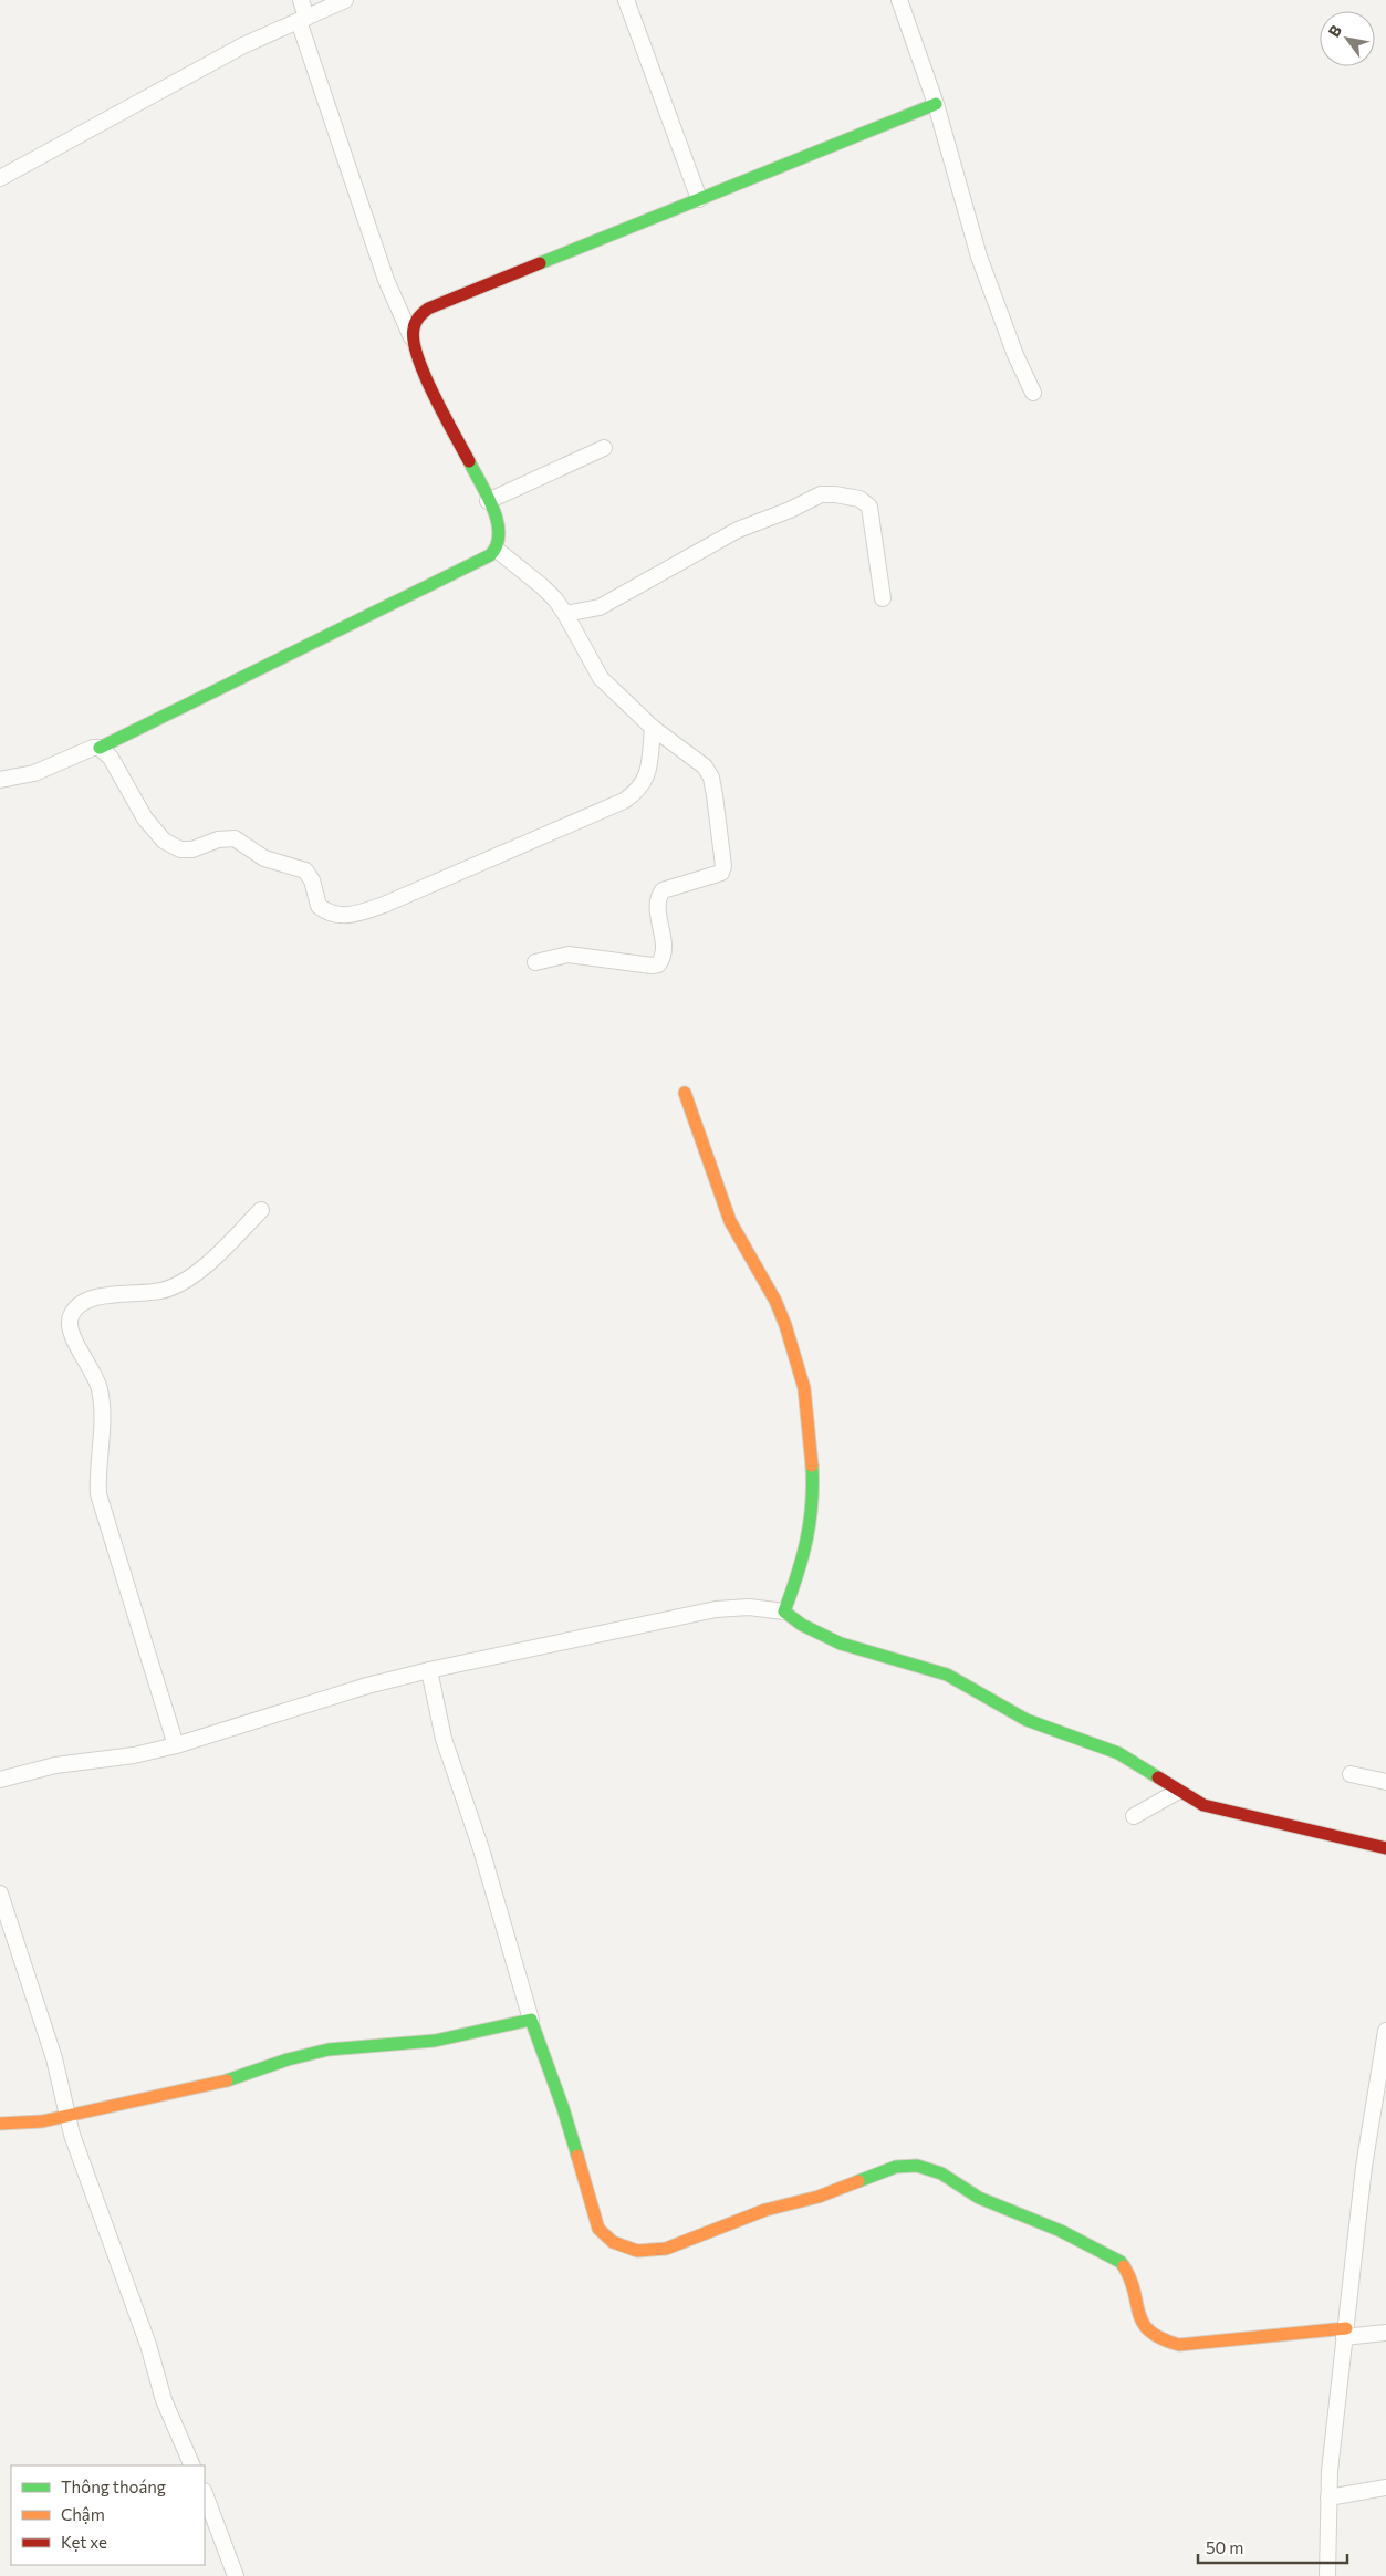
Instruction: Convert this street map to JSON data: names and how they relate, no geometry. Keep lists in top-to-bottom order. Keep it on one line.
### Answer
{"legend":["Thông thoáng","Chậm","Kẹt xe"],"scale_bar":"50 m","north":"top left"}
